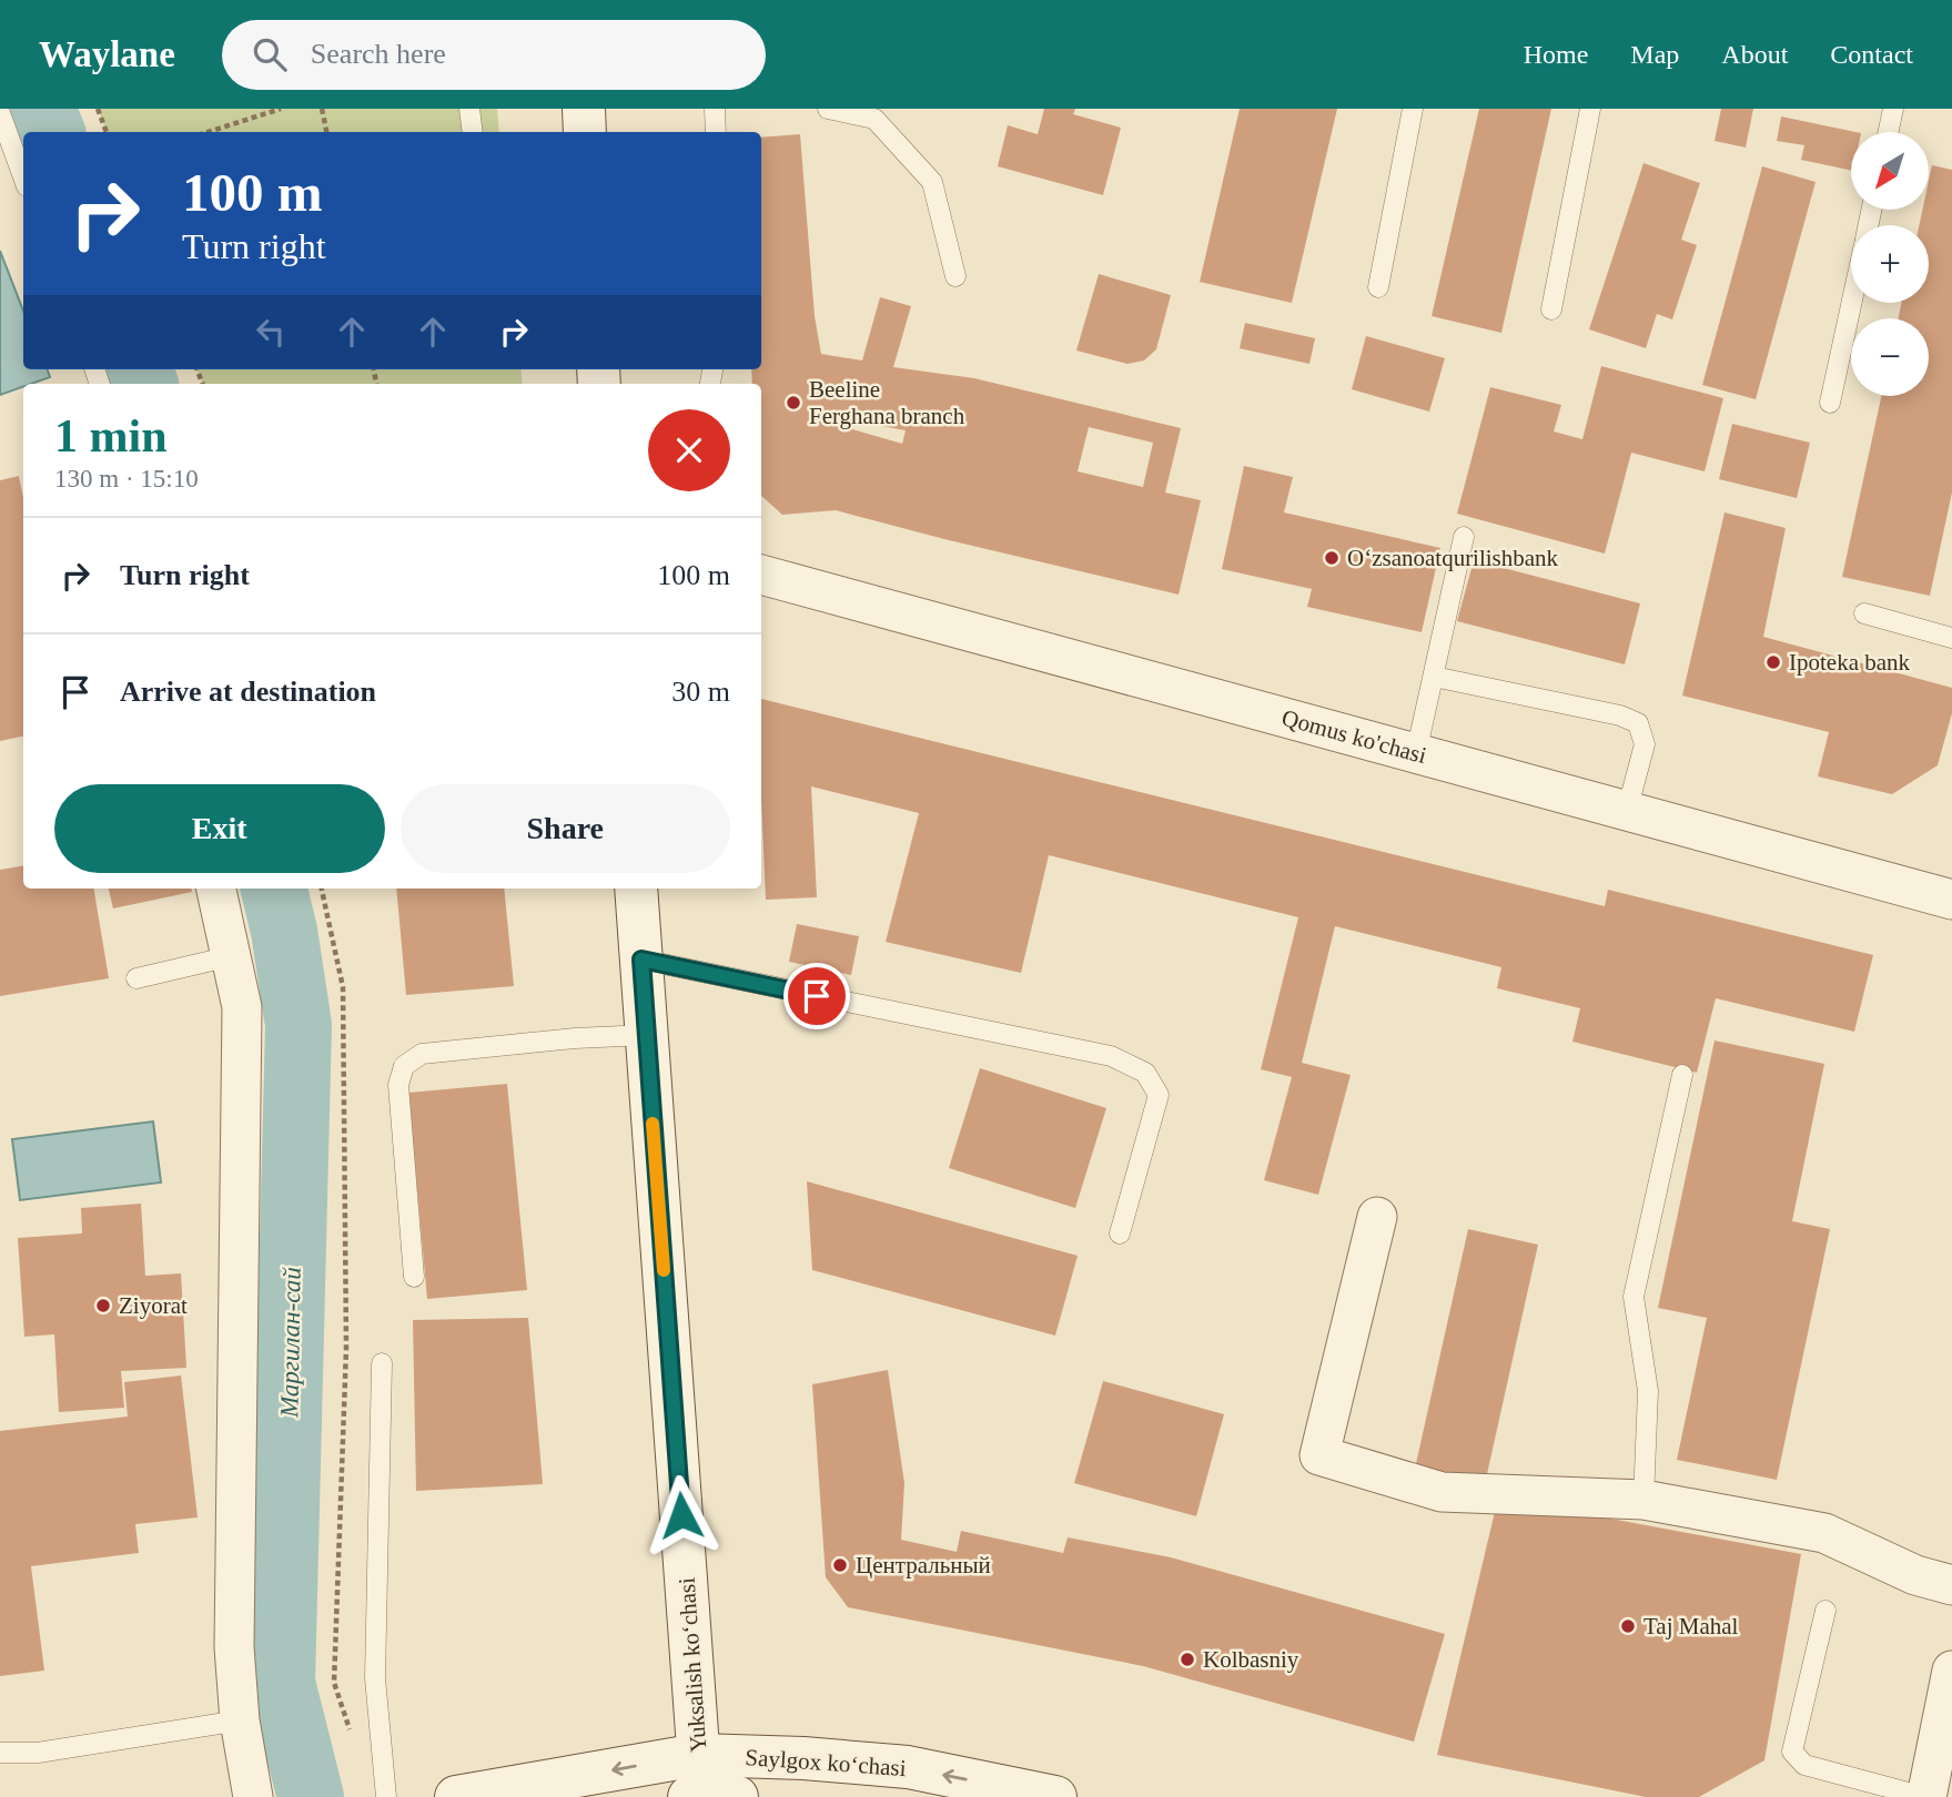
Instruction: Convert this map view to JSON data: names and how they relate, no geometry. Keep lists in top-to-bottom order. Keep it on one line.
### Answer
{"streets":{"main road":["Yuksalish koʻchasi","Saylgox koʻchasi"],"street":["Qomus ko'chasi"]},"crossings":[["Yuksalish koʻchasi","Saylgox koʻchasi"]],"one_way":["Saylgox koʻchasi"],"water":["Маргилан-сай"],"places":["Beeline Ferghana branch","Oʻzsanoatqurilishbank","Ipoteka bank","Ziyorat","Центральный","Taj Mahal","Kolbasniy"],"north":"bottom left","page":{"header":"Waylane","search":"Search here","nav":["Home","Map","About","Contact"],"map_buttons":["+","−"],"turn":["100 m","Turn right"],"heading":["1 min","130 m · 15:10"],"list":[{"name":"Turn right","value":"100 m"},{"name":"Arrive at destination","value":"30 m"}],"buttons":["Exit","Share"]}}
